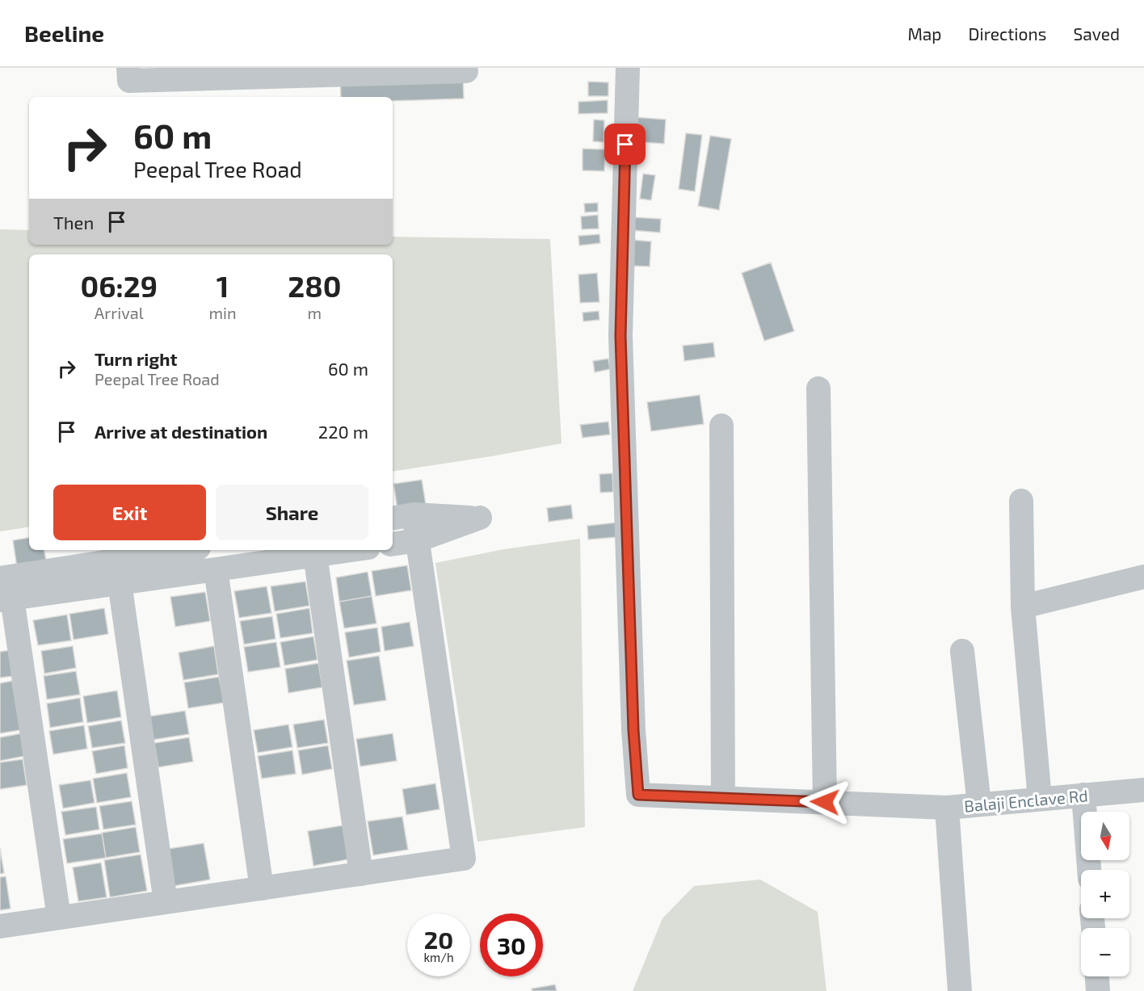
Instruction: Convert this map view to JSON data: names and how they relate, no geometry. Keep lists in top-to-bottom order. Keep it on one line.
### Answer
{"streets":{"street":["Balaji Enclave Rd"]},"north":"bottom","page":{"header":"Beeline","nav":["Map","Directions","Saved"],"turn":["60 m","Peepal Tree Road"],"then":"Then","eta":["06:29","Arrival","1","min","280","m"],"list":[{"name":"Turn right","note":"Peepal Tree Road","value":"60 m"},{"name":"Arrive at destination","value":"220 m"}],"buttons":["Exit","Share"],"map_buttons":["+","−"],"speed":"20 km/h","limit":"30"}}
